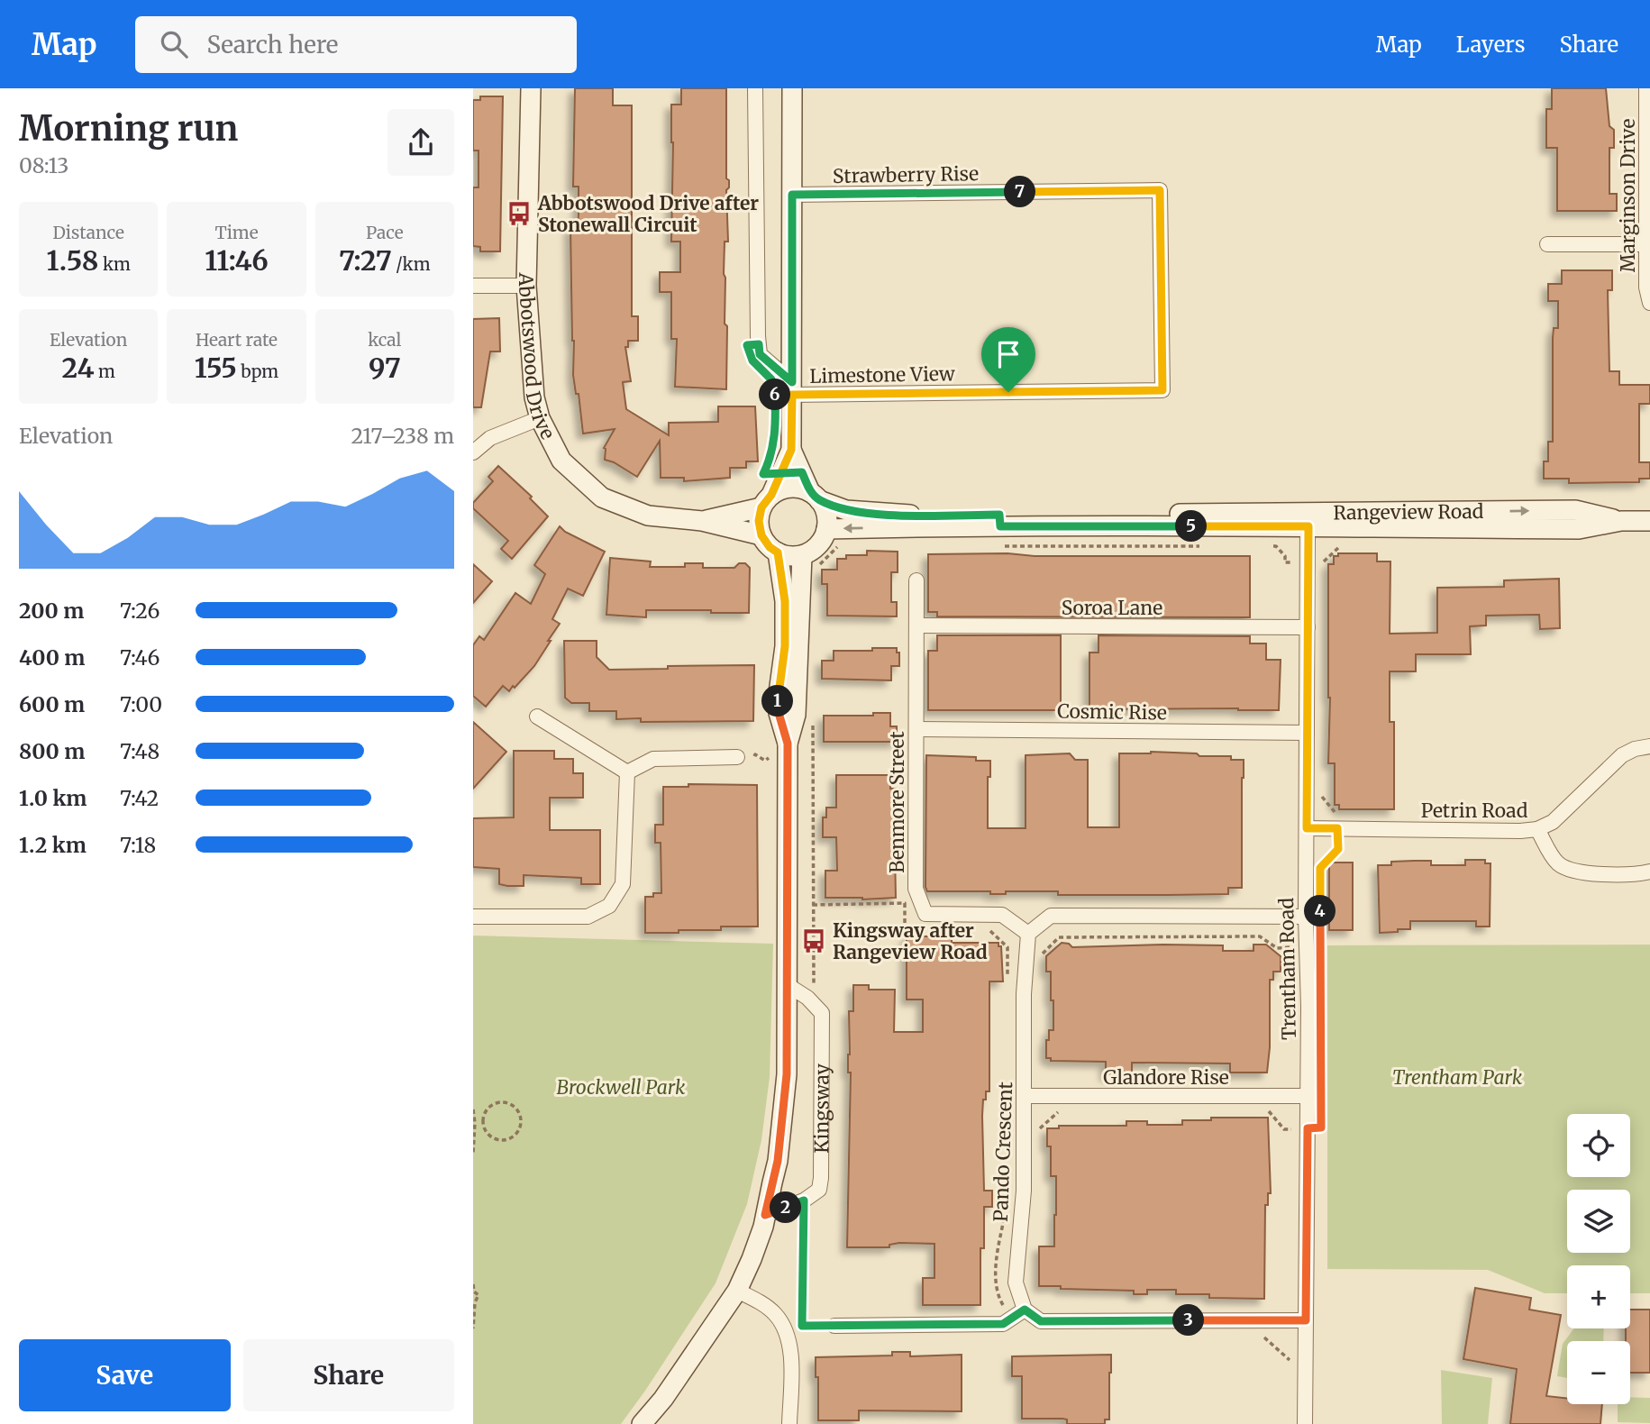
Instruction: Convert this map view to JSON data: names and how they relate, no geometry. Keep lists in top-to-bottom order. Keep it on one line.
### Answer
{"streets":{"street":["Strawberry Rise","Marginson Drive","Abbotswood Drive","Limestone View","Rangeview Road","Soroa Lane","Cosmic Rise","Benmore Street","Petrin Road","Trentham Road","Glandore Rise","Kingsway","Pando Crescent"]},"crossings":[["Strawberry Rise","Limestone View"],["Abbotswood Drive","Rangeview Road"],["Abbotswood Drive","Kingsway"],["Rangeview Road","Trentham Road"],["Rangeview Road","Kingsway"],["Soroa Lane","Benmore Street"],["Soroa Lane","Trentham Road"],["Cosmic Rise","Benmore Street"],["Cosmic Rise","Trentham Road"],["Petrin Road","Trentham Road"],["Trentham Road","Glandore Rise"],["Glandore Rise","Pando Crescent"]],"parks":["Trentham Park","Brockwell Park"],"places":{"bus stop":["Abbotswood Drive after Stonewall Circuit","Kingsway after Rangeview Road"]},"page":{"header":"Map","search":"Search here","nav":["Map","Layers","Share"],"heading":["Morning run","08:13"],"pins":["7","6","5","1","4","2","3"],"stats":[["Distance","1.58 km"],["Time","11:46"],["Pace","7:27 /km"],["Elevation","24 m"],["Heart rate","155 bpm"],["kcal","97"]],"chart":["Elevation","217–238 m"],"list":[{"name":"200 m","note":"7:26"},{"name":"400 m","note":"7:46"},{"name":"600 m","note":"7:00"},{"name":"800 m","note":"7:48"},{"name":"1.0 km","note":"7:42"},{"name":"1.2 km","note":"7:18"}],"map_buttons":["+","−"],"buttons":["Save","Share"]}}
